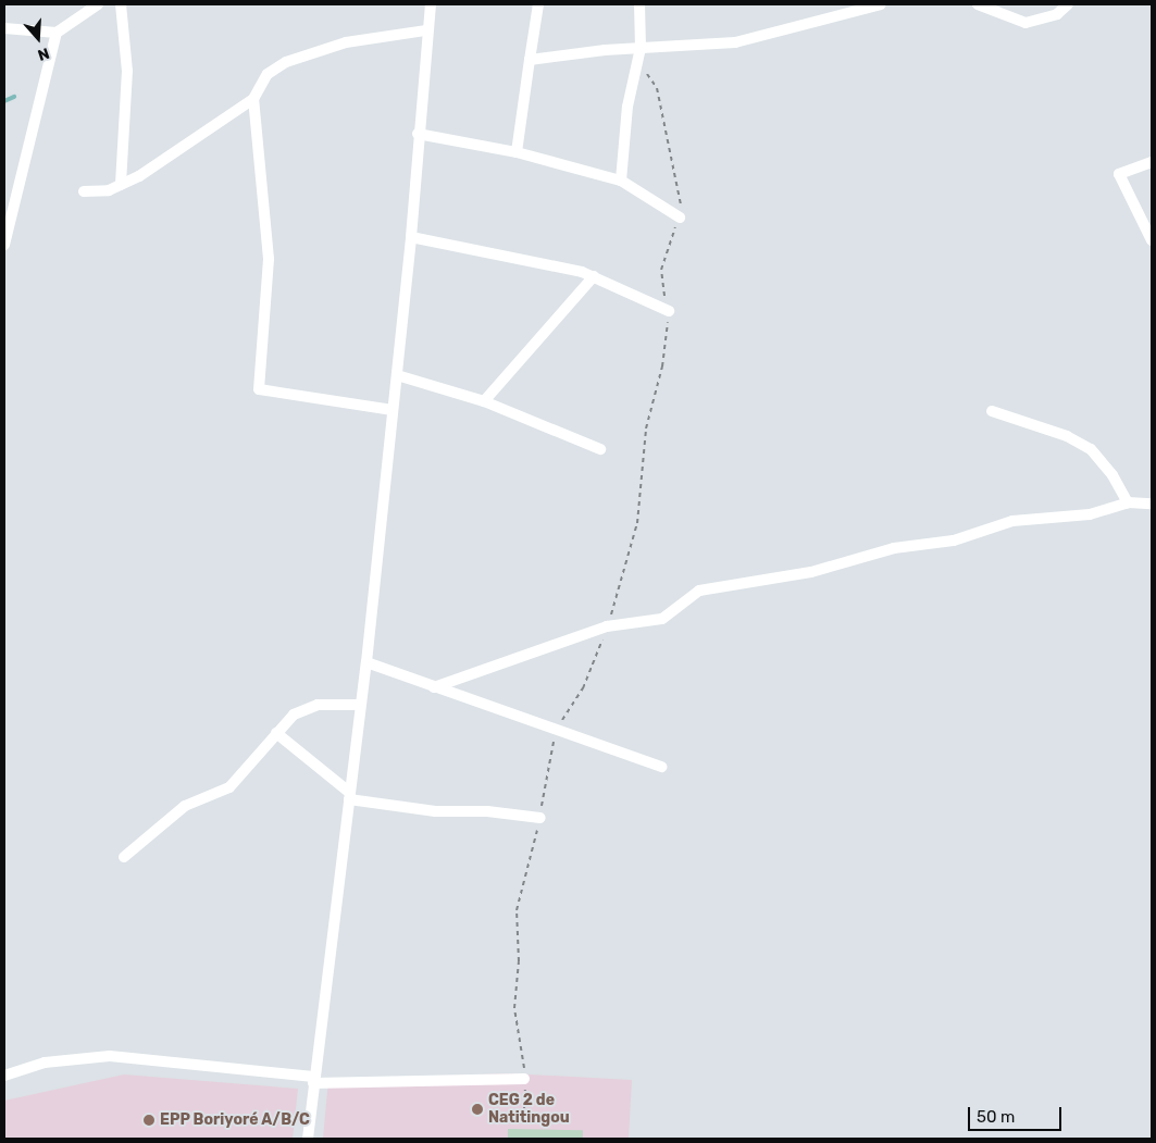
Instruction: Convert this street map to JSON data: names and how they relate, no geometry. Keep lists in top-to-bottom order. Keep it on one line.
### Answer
{"places":["CEG 2 de Natitingou","EPP Boriyoré A/B/C"],"scale_bar":"50 m","north":"bottom"}
